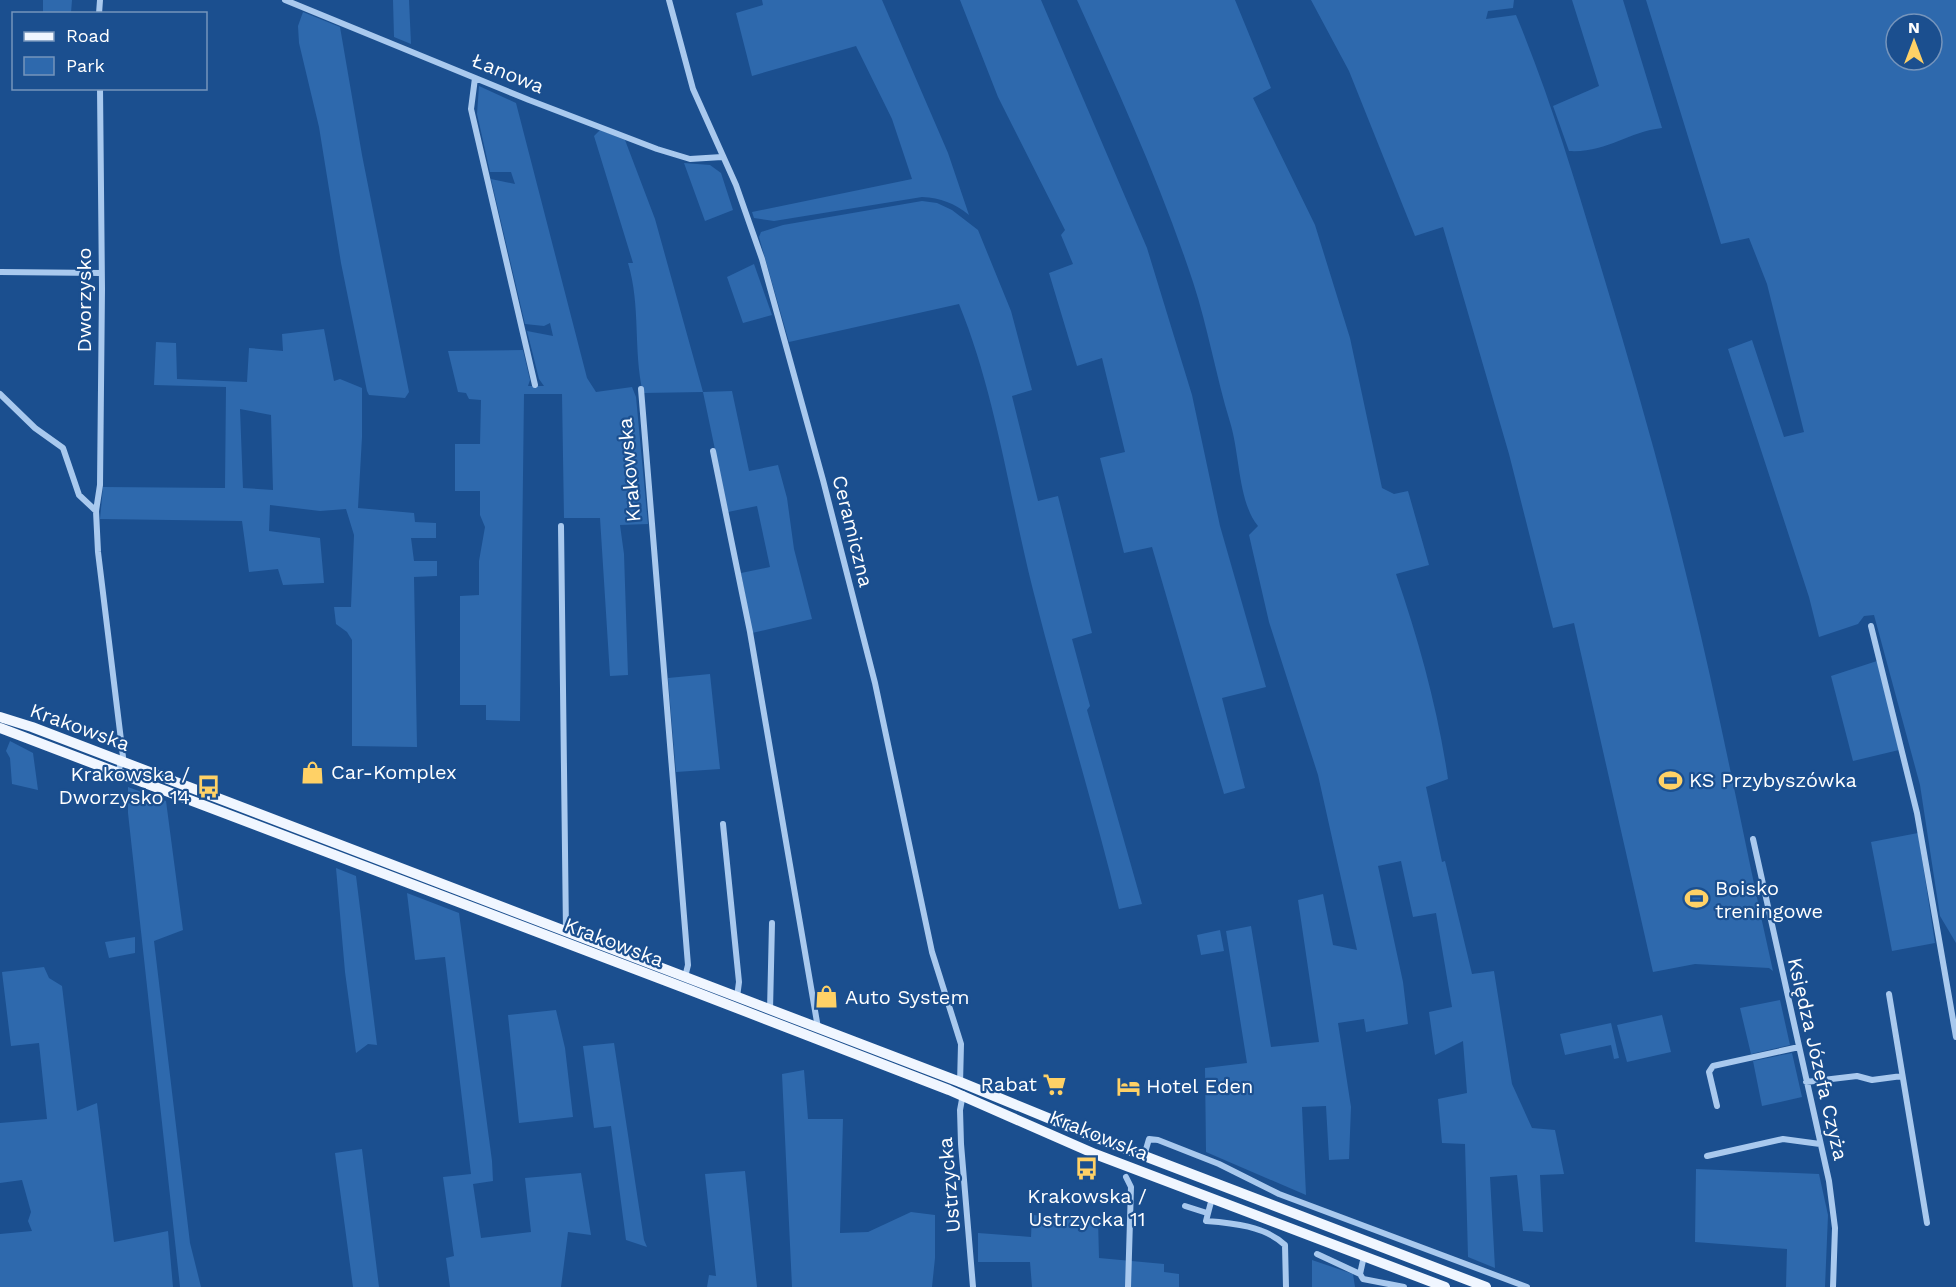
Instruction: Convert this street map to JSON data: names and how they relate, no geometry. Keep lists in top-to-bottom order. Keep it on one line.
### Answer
{"streets":{"main road":["Krakowska"],"street":["Łanowa","Dworzysko","Ceramiczna","Księdza Józefa Czyża","Ustrzycka"]},"crossings":[["Łanowa","Ceramiczna"],["Dworzysko","Krakowska"],["Krakowska","Ceramiczna"],["Krakowska","Ustrzycka"],["Ceramiczna","Ustrzycka"]],"places":{"shop":["Car-Komplex","Auto System"],"sports":["KS Przybyszówka","Boisko treningowe"],"bus stop":["Krakowska / Dworzysko 14","Krakowska / Ustrzycka 11"],"supermarket":["Rabat"],"hotel":["Hotel Eden"]},"legend":["Road","Park"],"north":"top"}
